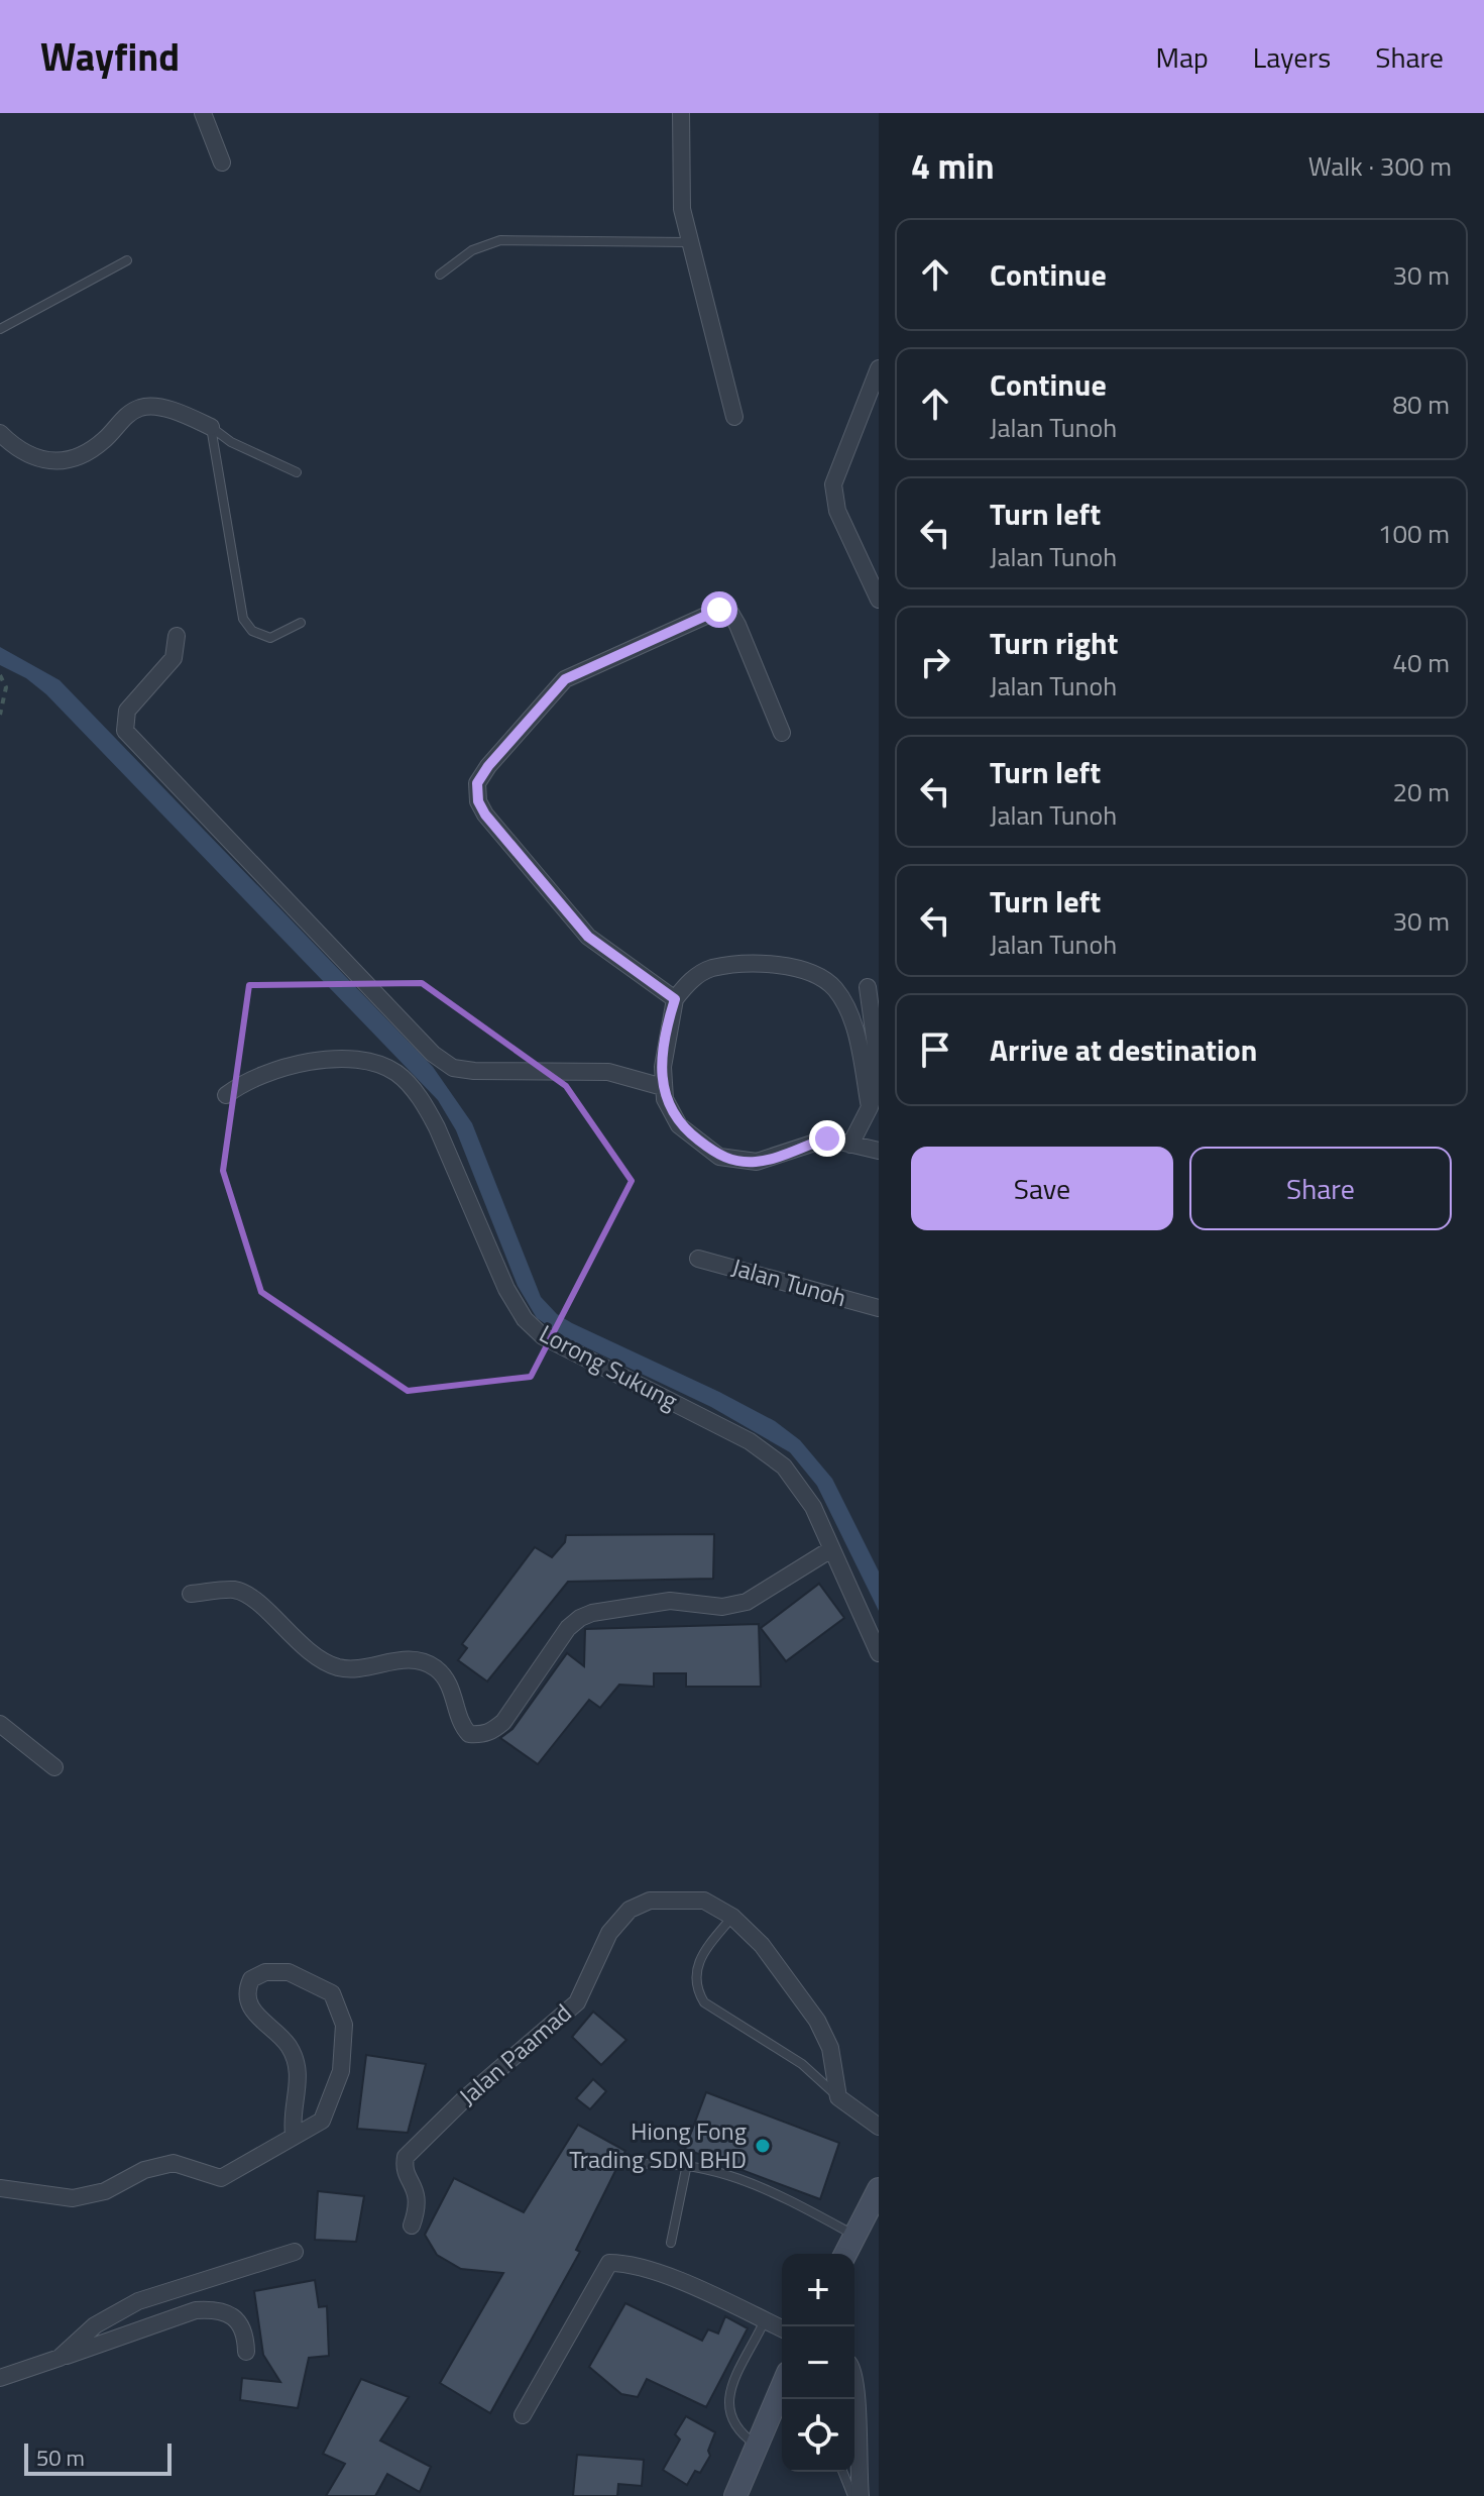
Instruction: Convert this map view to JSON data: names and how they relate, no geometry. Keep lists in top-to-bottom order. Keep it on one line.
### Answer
{"streets":{"street":["Jalan Tunoh","Lorong Sukung","Jalan Paamad"]},"places":["Hiong Fong Trading SDN BHD"],"scale_bar":"50 m","page":{"header":"Wayfind","nav":["Map","Layers","Share"],"heading":["4 min","Walk · 300 m"],"list":[["Continue","30 m"],["Continue","Jalan Tunoh","80 m"],["Turn left","Jalan Tunoh","100 m"],["Turn right","Jalan Tunoh","40 m"],["Turn left","Jalan Tunoh","20 m"],["Turn left","Jalan Tunoh","30 m"],"Arrive at destination"],"buttons":["Save","Share"],"map_buttons":["+","−"],"scale":"50 m"}}
